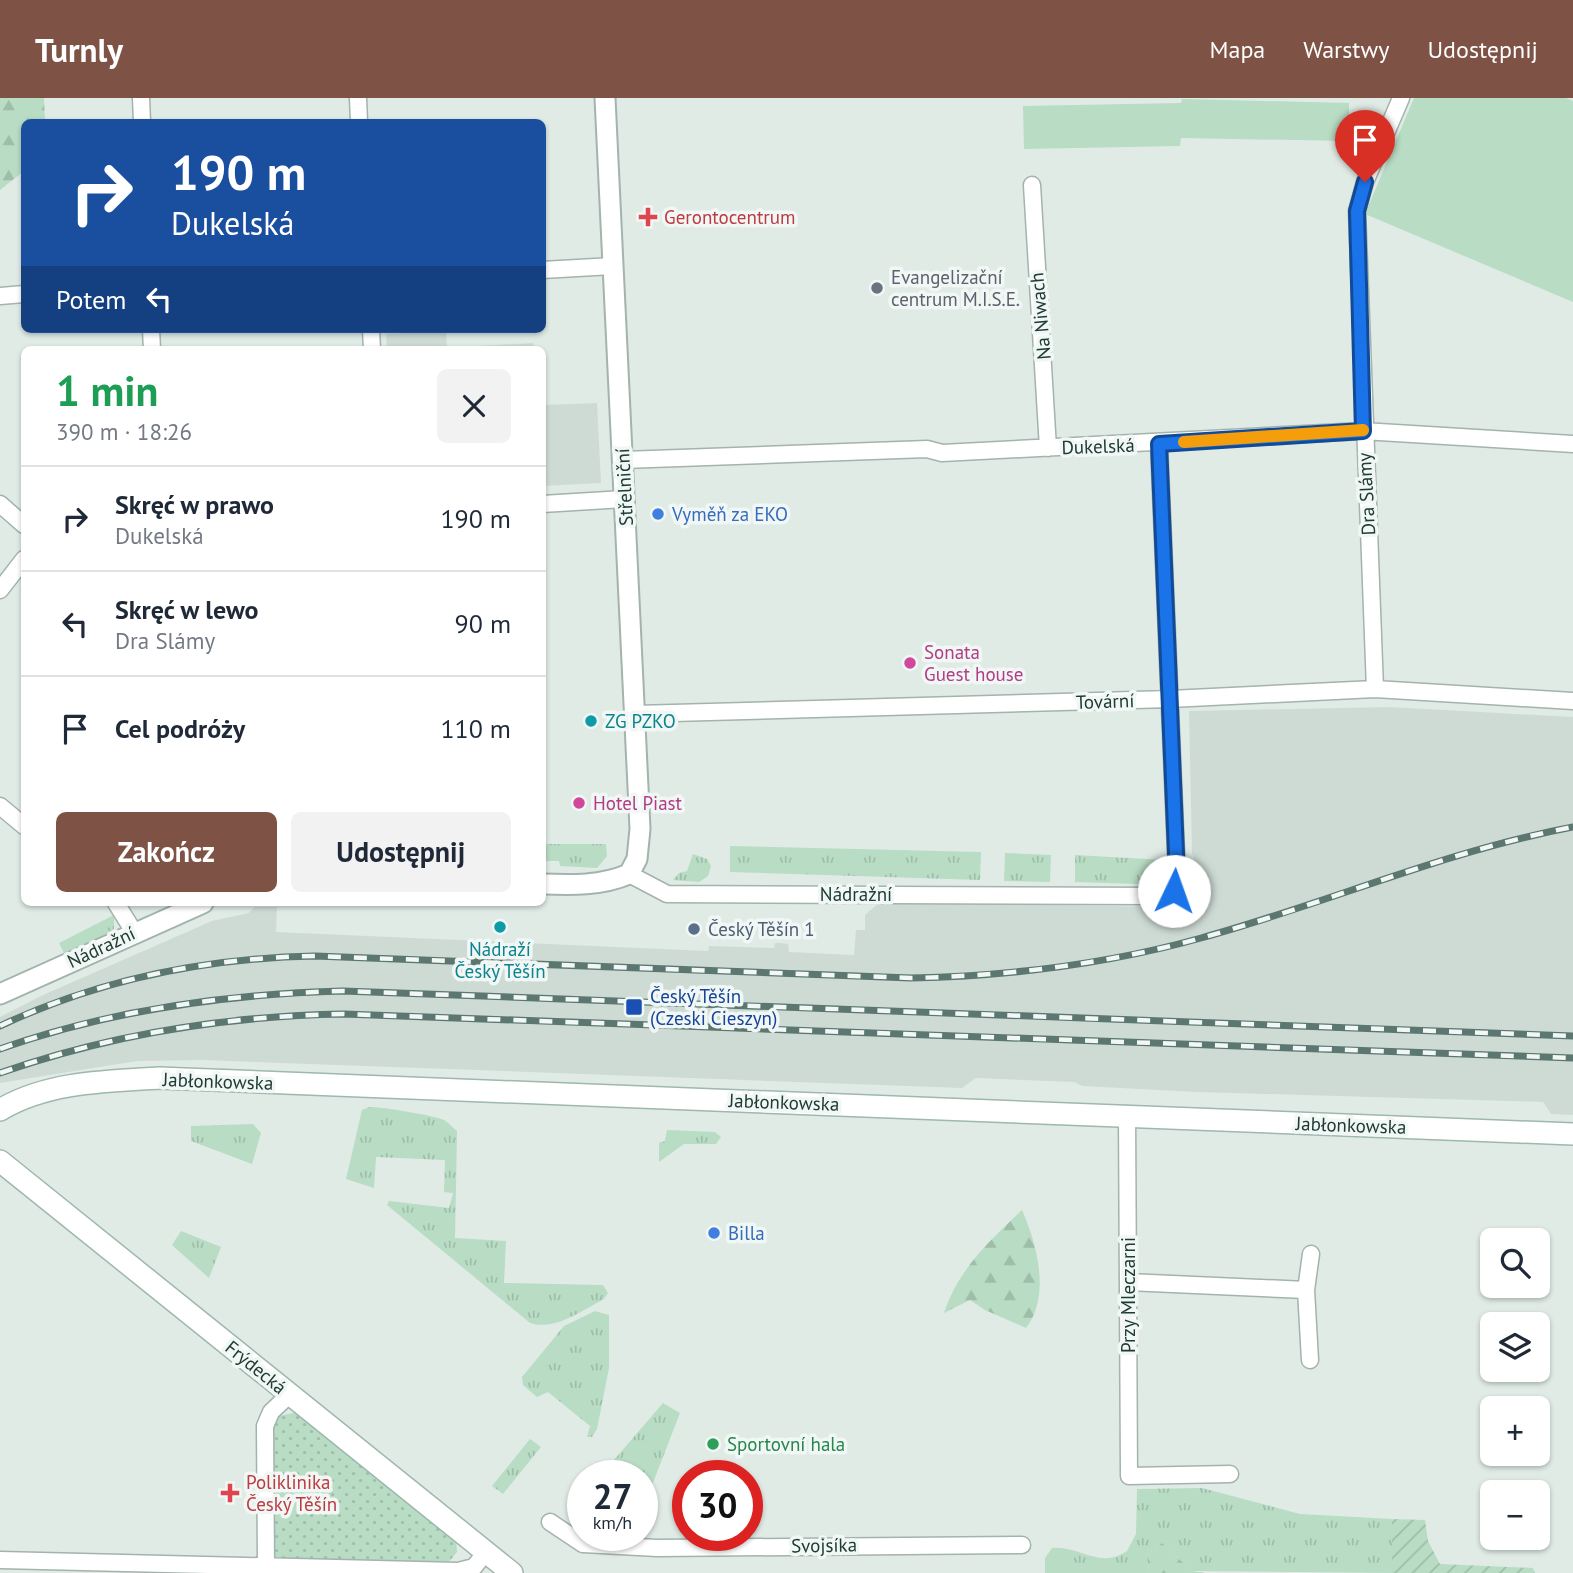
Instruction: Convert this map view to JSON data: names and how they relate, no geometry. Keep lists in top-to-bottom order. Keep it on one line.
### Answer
{"streets":{"main road":["Jabłonkowska","Frýdecká"],"street":["Na Niwach","Dukelská","Střelniční","Dra Slámy","Tovární","Nádražní","Przy Mleczarni","Svojsíka"]},"crossings":[["Na Niwach","Dukelská"],["Dukelská","Střelniční"],["Dukelská","Dra Slámy"],["Střelniční","Tovární"],["Střelniční","Nádražní"],["Dra Slámy","Tovární"],["Tovární","Nádražní"],["Jabłonkowska","Przy Mleczarni"]],"places":{"health":["Gerontocentrum","Poliklinika Český Těšín"],"other":["Evangelizační centrum M.I.S.E.","Vyměň za EKO","Sonata Guest house","ZG PZKO","Hotel Piast","Nádraží Český Těšín","Český Těšín 1","Billa","Sportovní hala"],"transit":["Český Těšín (Czeski Cieszyn)"]},"page":{"header":"Turnly","nav":["Mapa","Warstwy","Udostępnij"],"turn":["190 m","Dukelská"],"then":"Potem","heading":["1 min","390 m · 18:26"],"list":[{"name":"Skręć w prawo","note":"Dukelská","value":"190 m"},{"name":"Skręć w lewo","note":"Dra Slámy","value":"90 m"},{"name":"Cel podróży","value":"110 m"}],"buttons":["Zakończ","Udostępnij"],"map_buttons":["+","−"],"speed":"27 km/h","limit":"30"}}
